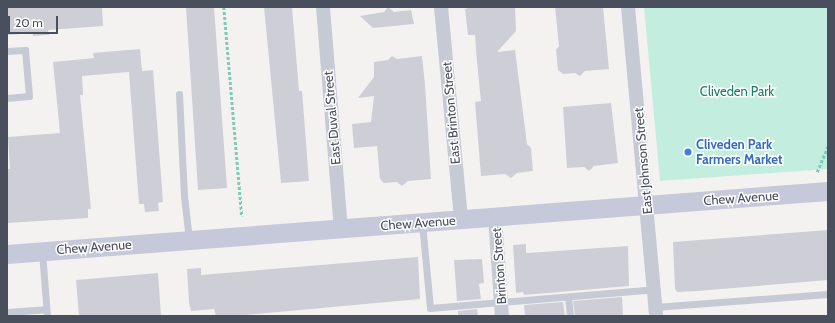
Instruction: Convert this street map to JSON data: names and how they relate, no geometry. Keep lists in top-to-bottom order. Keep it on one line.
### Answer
{"streets":{"street":["East Brinton Street","East Duval Street","East Johnson Street","Chew Avenue","Brinton Street"]},"crossings":[["East Brinton Street","Chew Avenue"],["East Duval Street","Chew Avenue"],["East Johnson Street","Chew Avenue"],["Chew Avenue","Brinton Street"]],"parks":["Cliveden Park"],"places":["Cliveden Park Farmers Market"],"scale_bar":"20 m"}
